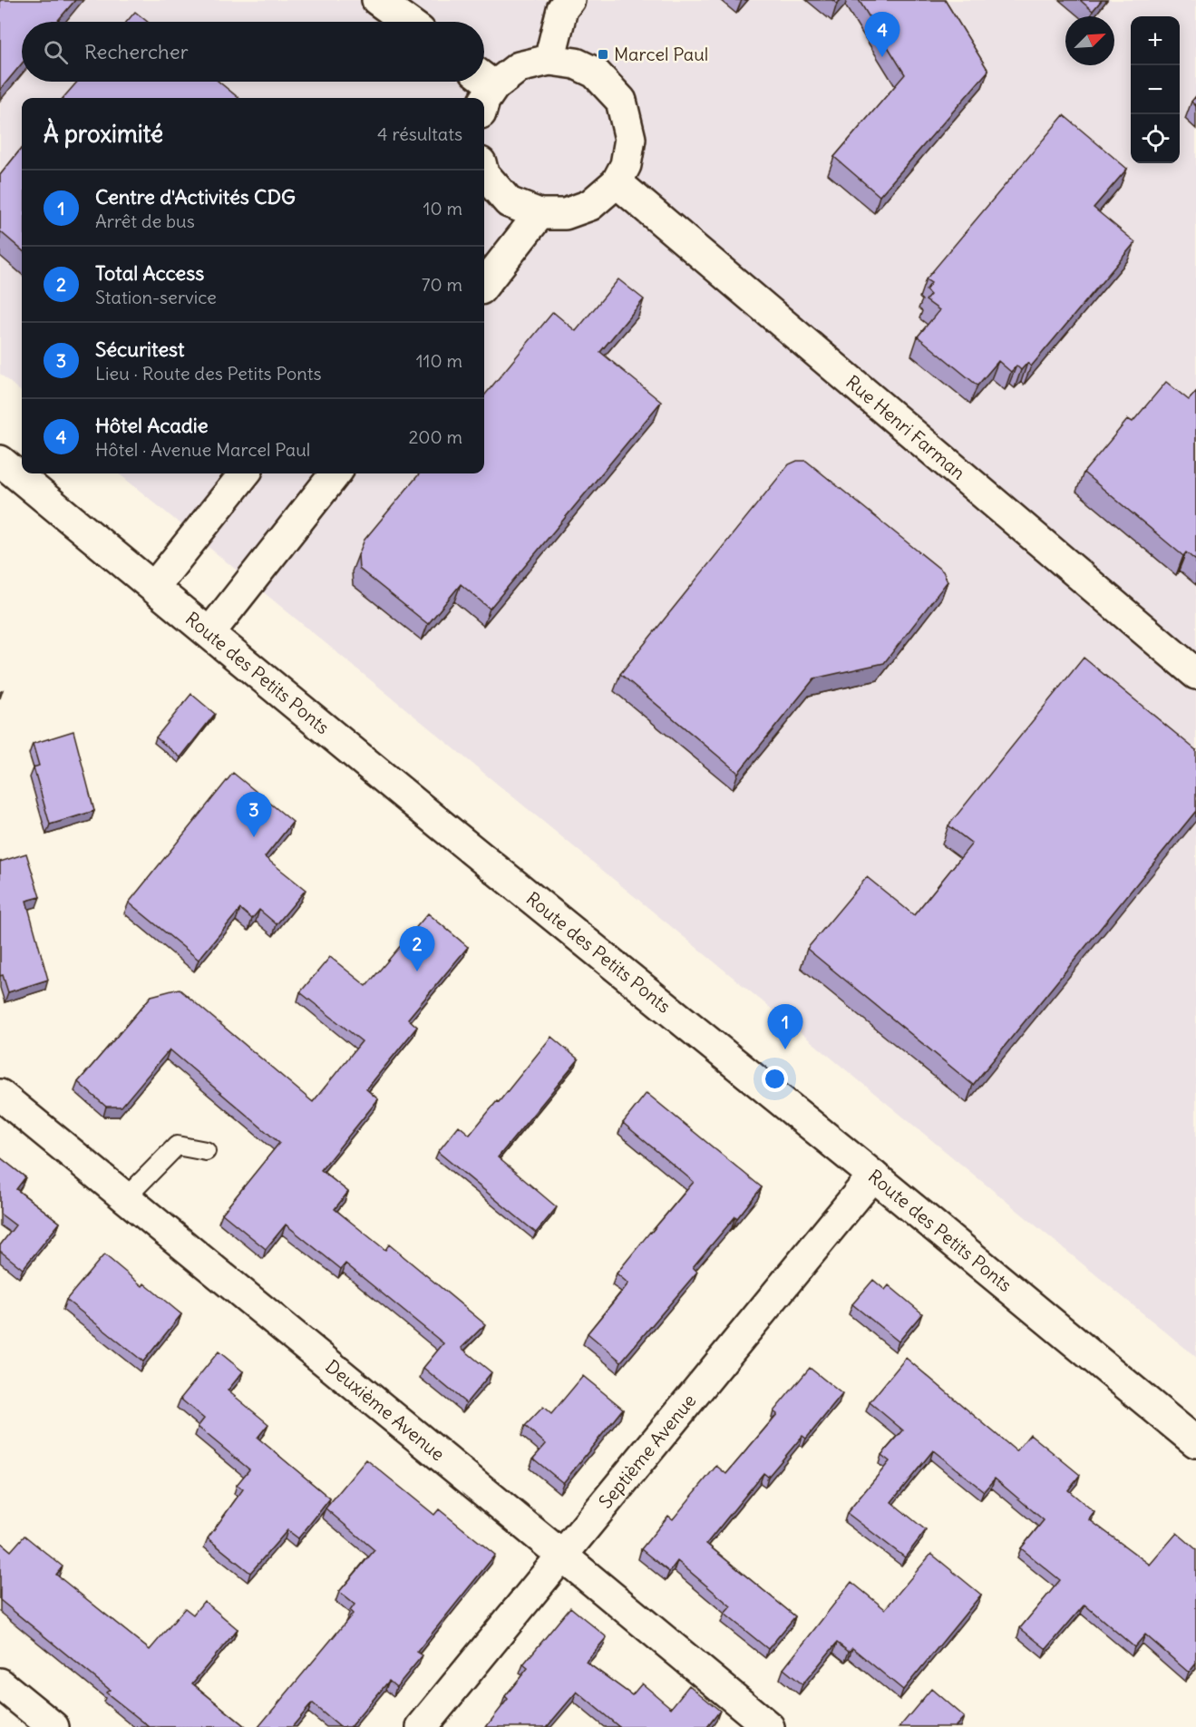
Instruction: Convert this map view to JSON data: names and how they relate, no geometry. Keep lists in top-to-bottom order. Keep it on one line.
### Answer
{"streets":{"street":["Rue Henri Farman","Route des Petits Ponts","Deuxième Avenue","Septième Avenue"]},"crossings":[["Route des Petits Ponts","Septième Avenue"],["Deuxième Avenue","Septième Avenue"]],"places":{"transit":["Marcel Paul"]},"north":"top right","page":{"pins":["4","3","2","1"],"map_buttons":["+","−"],"search":"Rechercher","heading":["À proximité","4 résultats"],"list":[{"mark":"1","name":"Centre d'Activités CDG","note":"Arrêt de bus","value":"10 m"},{"mark":"2","name":"Total Access","note":"Station-service","value":"70 m"},{"mark":"3","name":"Sécuritest","note":"Lieu · Route des Petits Ponts","value":"110 m"},{"mark":"4","name":"Hôtel Acadie","note":"Hôtel · Avenue Marcel Paul","value":"200 m"}]}}
